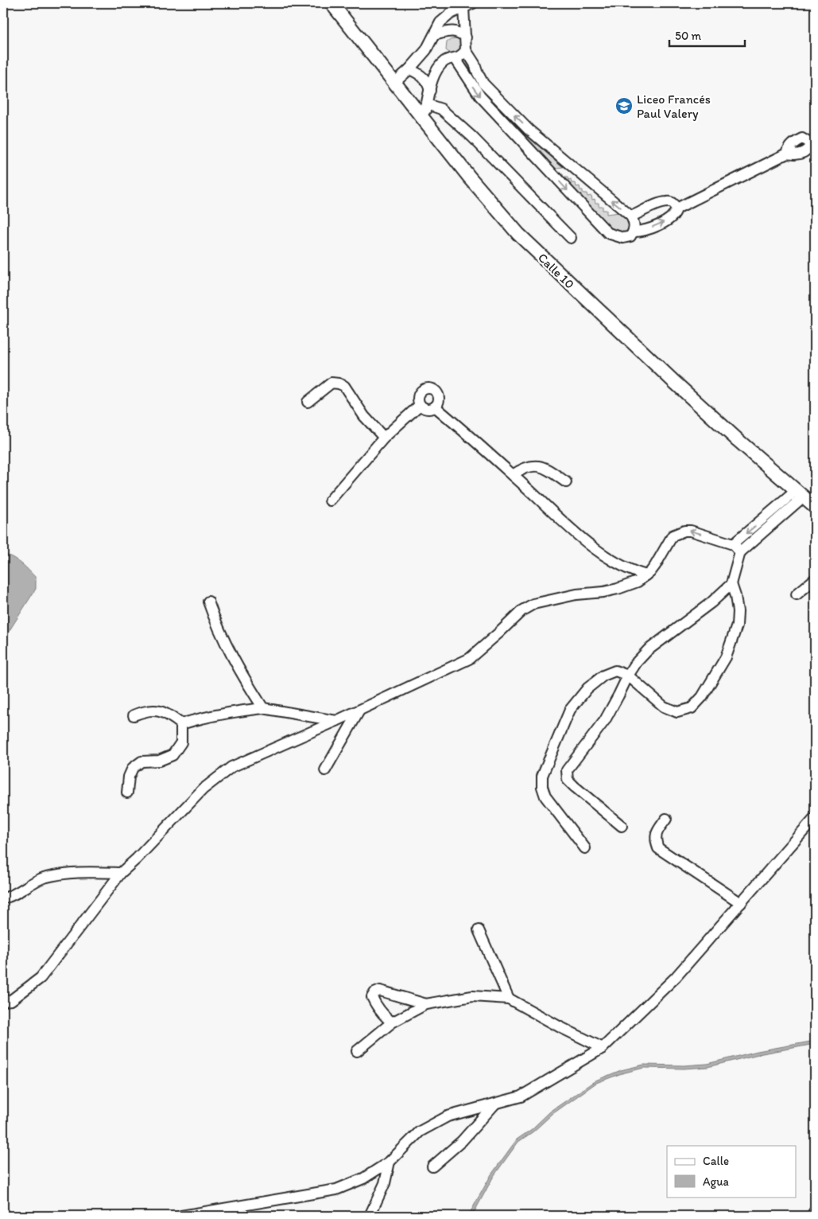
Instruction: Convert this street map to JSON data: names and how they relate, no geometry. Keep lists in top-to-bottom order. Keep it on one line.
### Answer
{"streets":{"main road":["Calle 10"]},"places":{"school or university":["Liceo Francés Paul Valery"]},"legend":["Calle","Agua"],"scale_bar":"50 m"}
